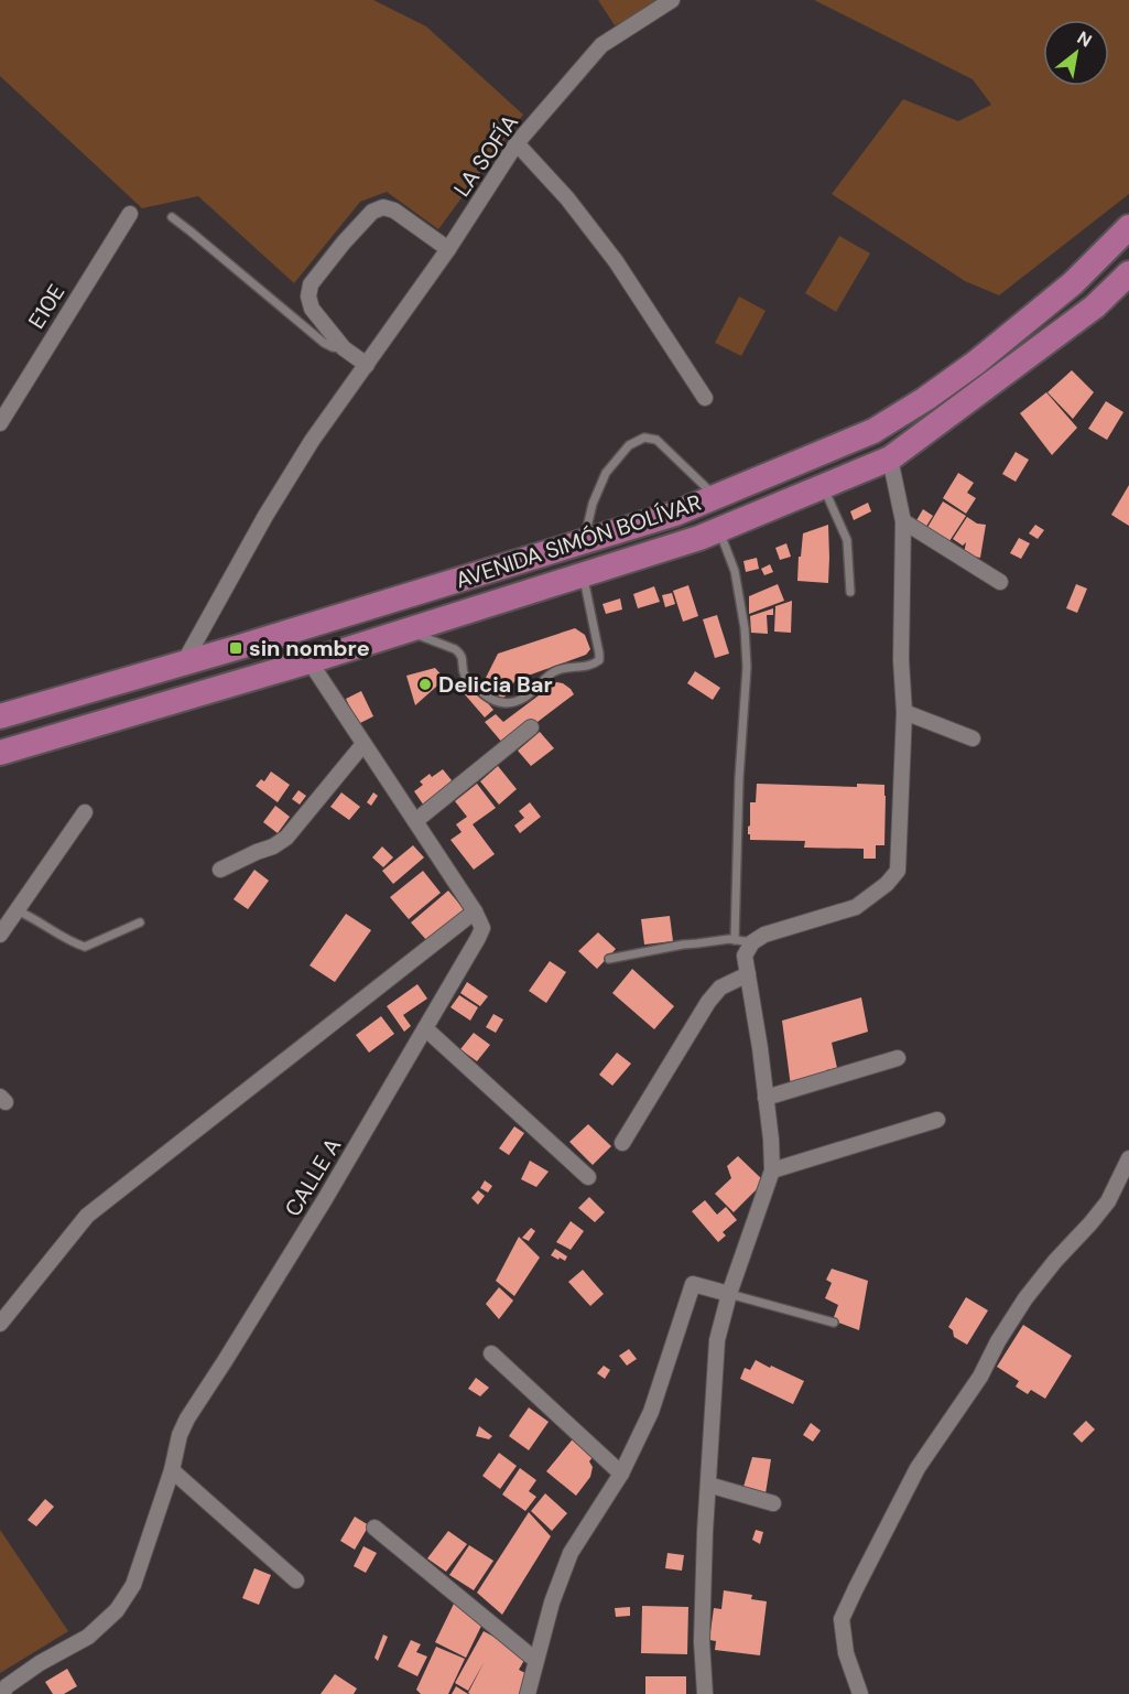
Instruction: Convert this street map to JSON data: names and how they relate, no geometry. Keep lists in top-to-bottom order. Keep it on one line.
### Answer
{"streets":{"highway":["AVENIDA SIMÓN BOLÍVAR"],"street":["LA SOFÍA","E10E","CALLE A"]},"crossings":[["LA SOFÍA","AVENIDA SIMÓN BOLÍVAR"]],"places":{"transit":["sin nombre"],"other":["Delicia Bar"]},"north":"top right"}
